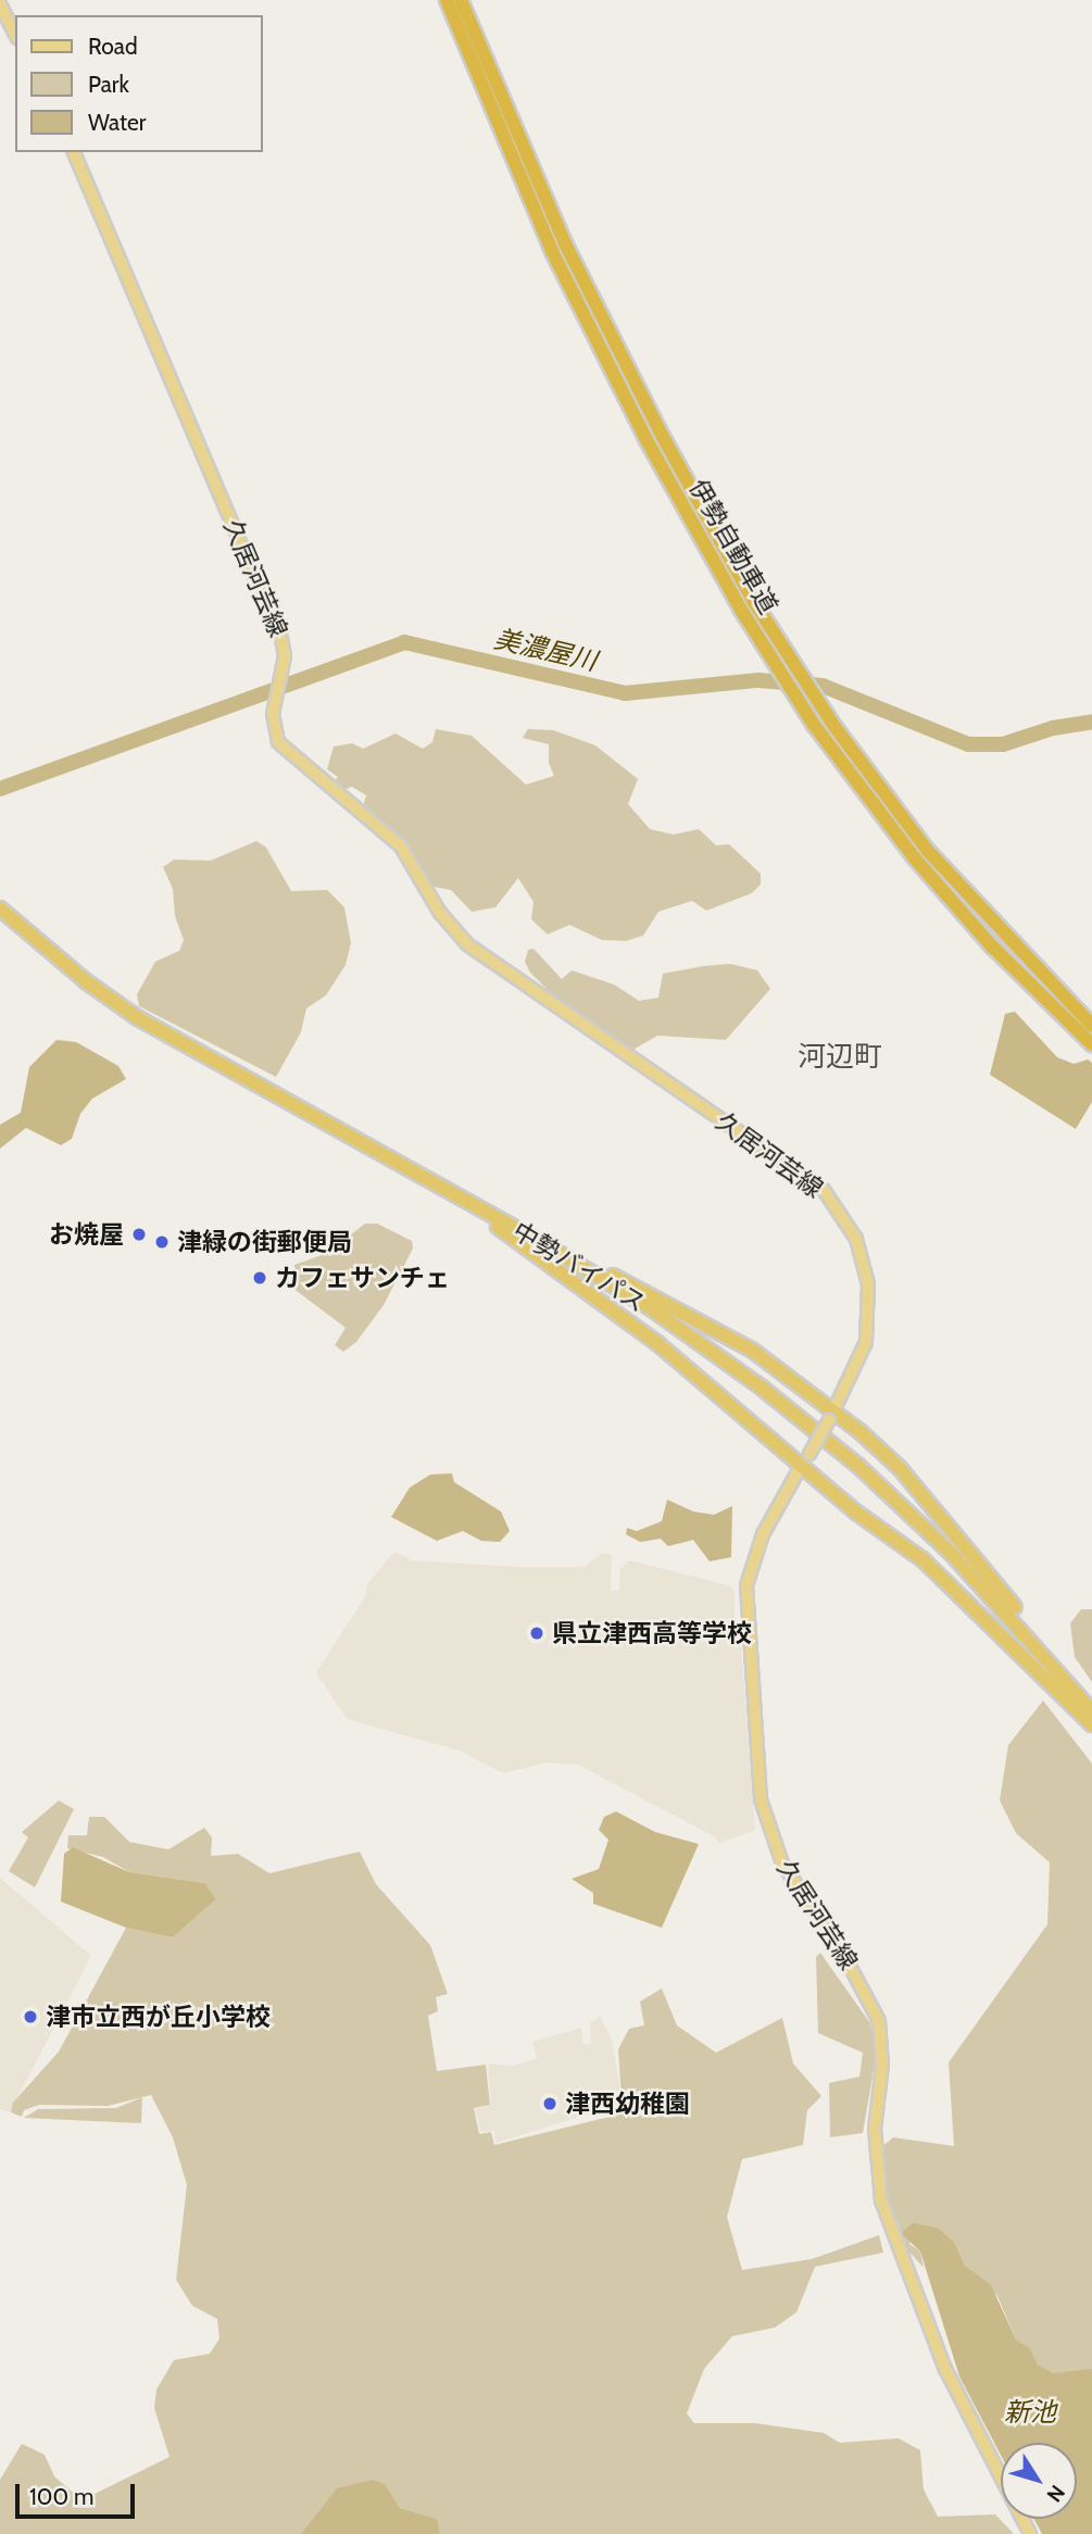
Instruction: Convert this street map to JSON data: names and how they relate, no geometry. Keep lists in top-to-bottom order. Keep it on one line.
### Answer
{"streets":{"highway":["伊勢自動車道","中勢バイパス"],"main road":["久居河芸線"]},"districts":["河辺町"],"water":["美濃屋川","新池"],"places":["お焼屋","津緑の街郵便局","カフェサンチェ","県立津西高等学校","津市立西が丘小学校","津西幼稚園"],"legend":["Road","Park","Water"],"scale_bar":"100 m","north":"bottom right"}
